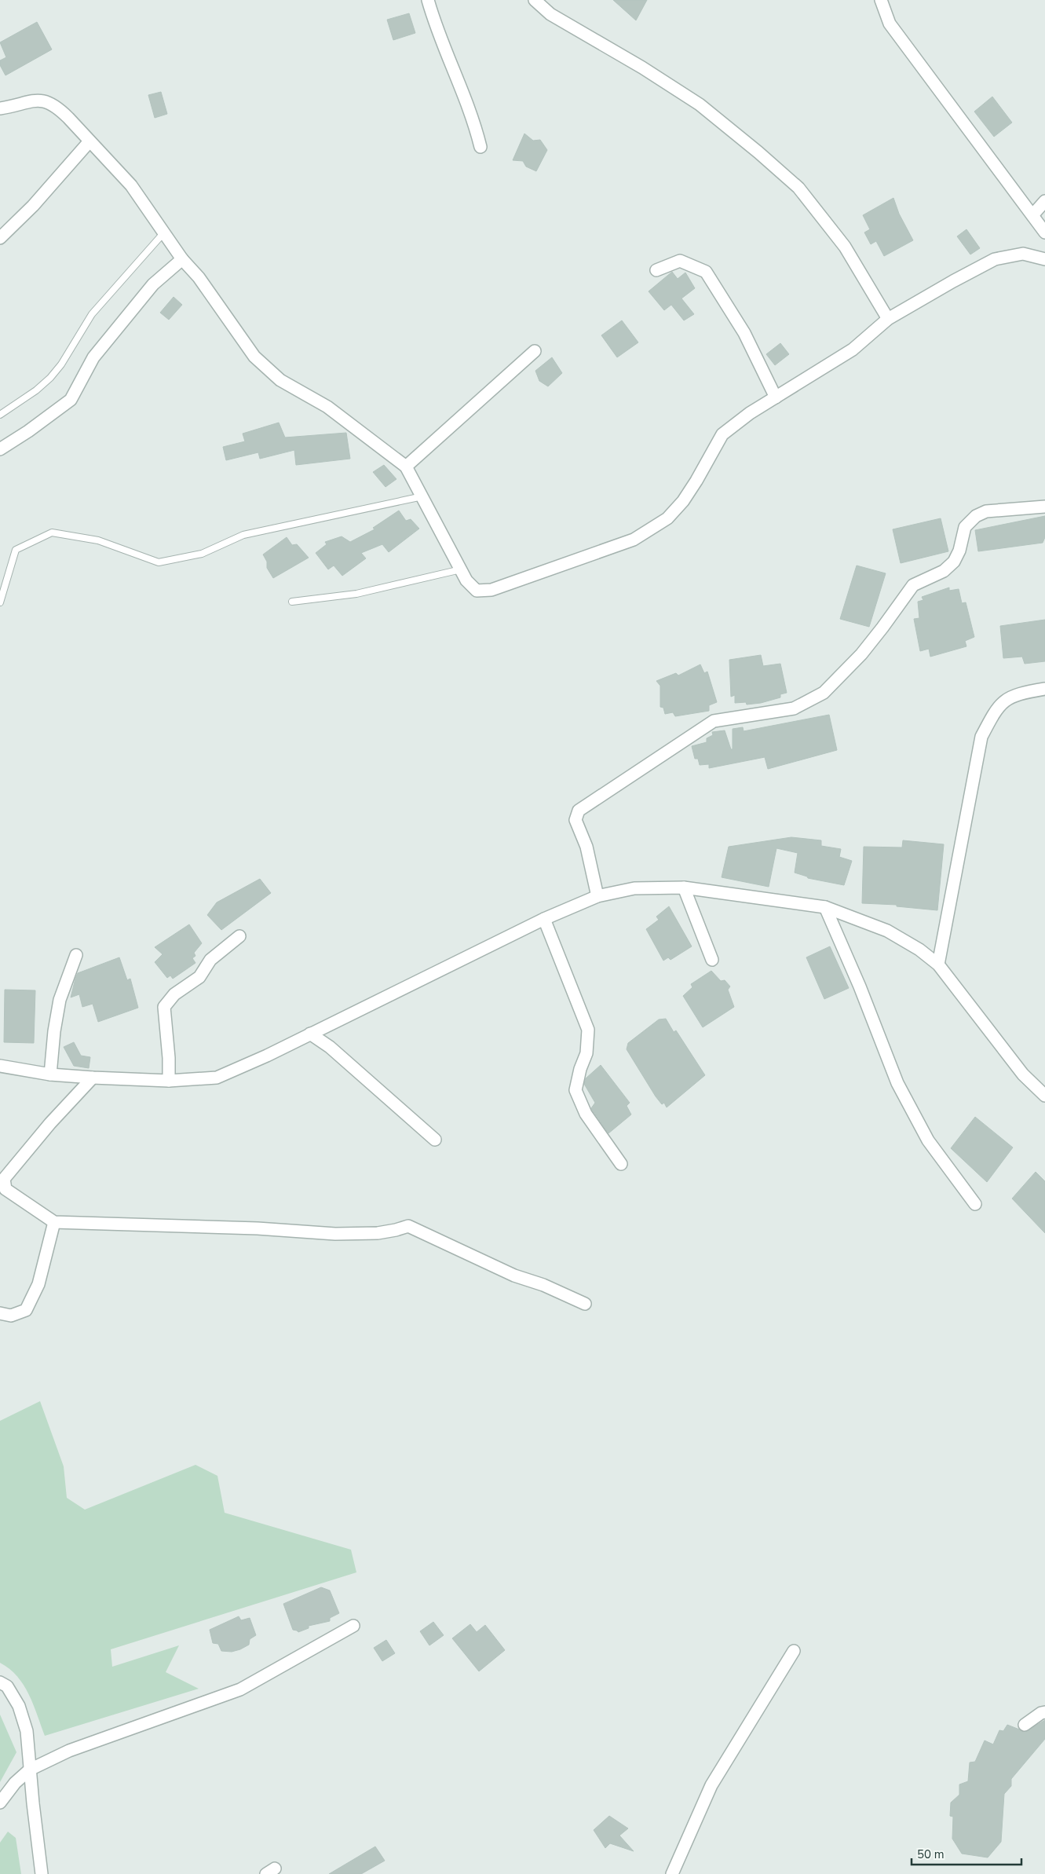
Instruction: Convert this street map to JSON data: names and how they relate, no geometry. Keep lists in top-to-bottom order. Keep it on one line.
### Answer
{"scale_bar":"50 m"}
